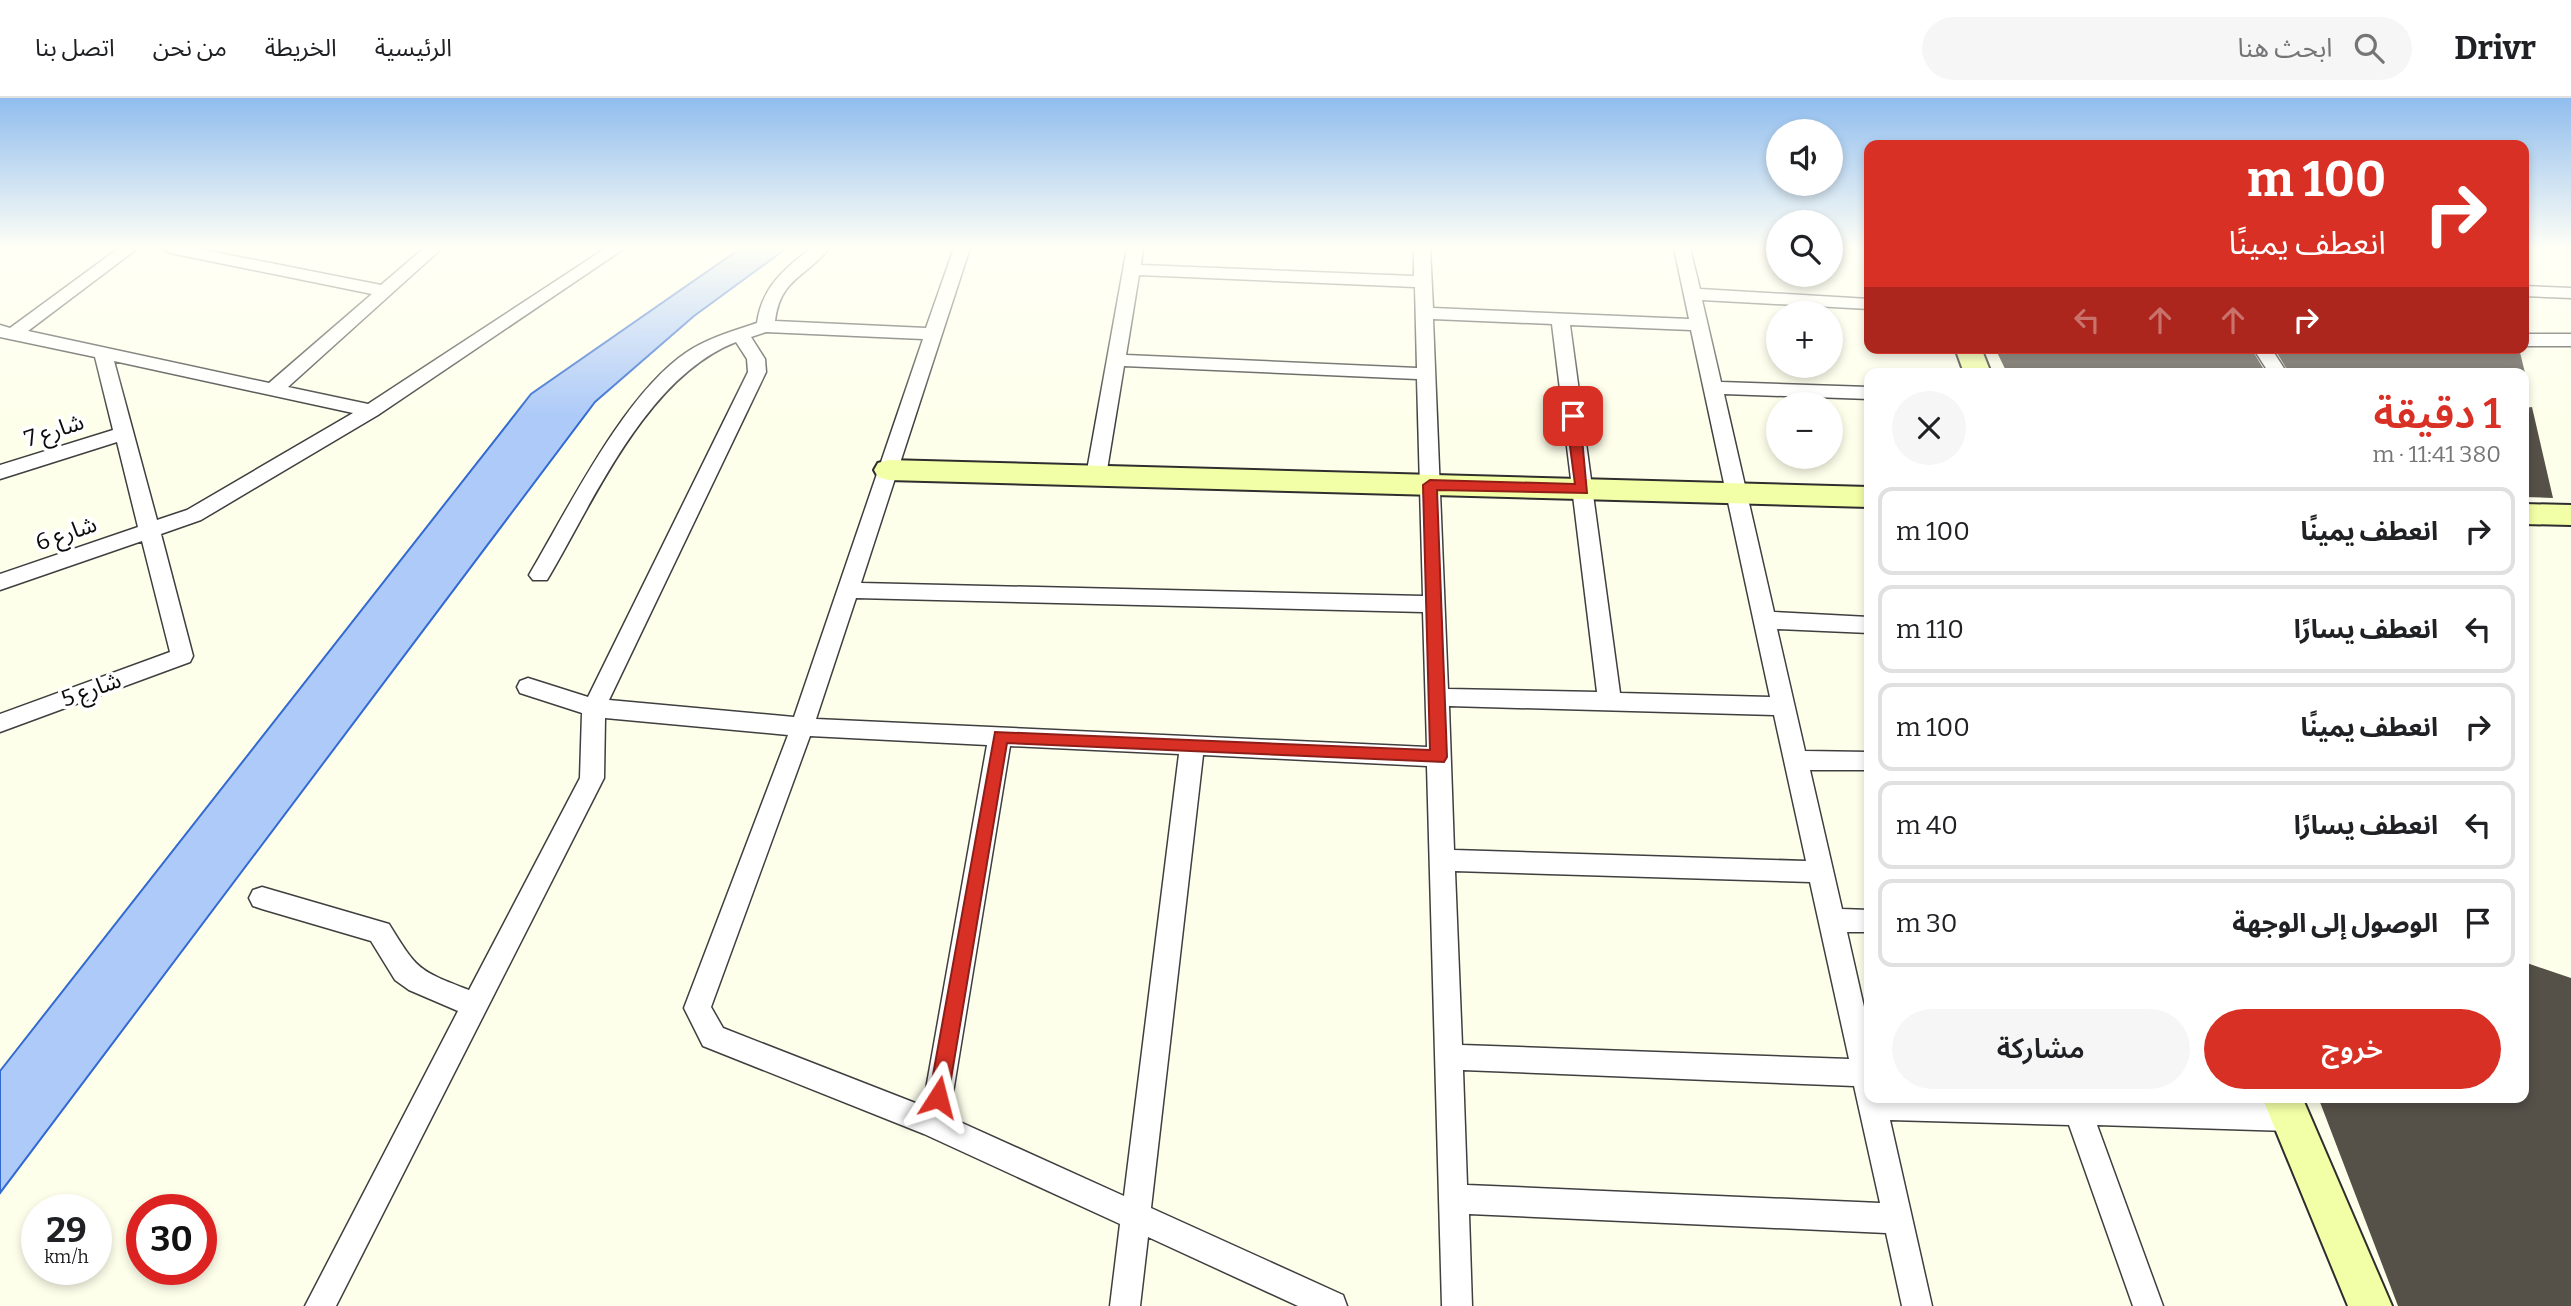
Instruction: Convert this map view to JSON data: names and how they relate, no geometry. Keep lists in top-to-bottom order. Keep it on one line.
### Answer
{"streets":{"street":["شارع 7","شارع 6","شارع 5"]},"crossings":[["شارع 6","شارع 5"]],"page":{"header":"Drivr","search":"ابحث هنا","nav":["الرئيسية","الخريطة","من نحن","اتصل بنا"],"map_buttons":["+","−"],"turn":["100 m","انعطف يمينًا"],"heading":["1 دقيقة","380 m · 11:41"],"list":[{"name":"انعطف يمينًا","value":"100 m"},{"name":"انعطف يسارًا","value":"110 m"},{"name":"انعطف يمينًا","value":"100 m"},{"name":"انعطف يسارًا","value":"40 m"},{"name":"الوصول إلى الوجهة","value":"30 m"}],"buttons":["خروج","مشاركة"],"speed":"29 km/h","limit":"30"}}
